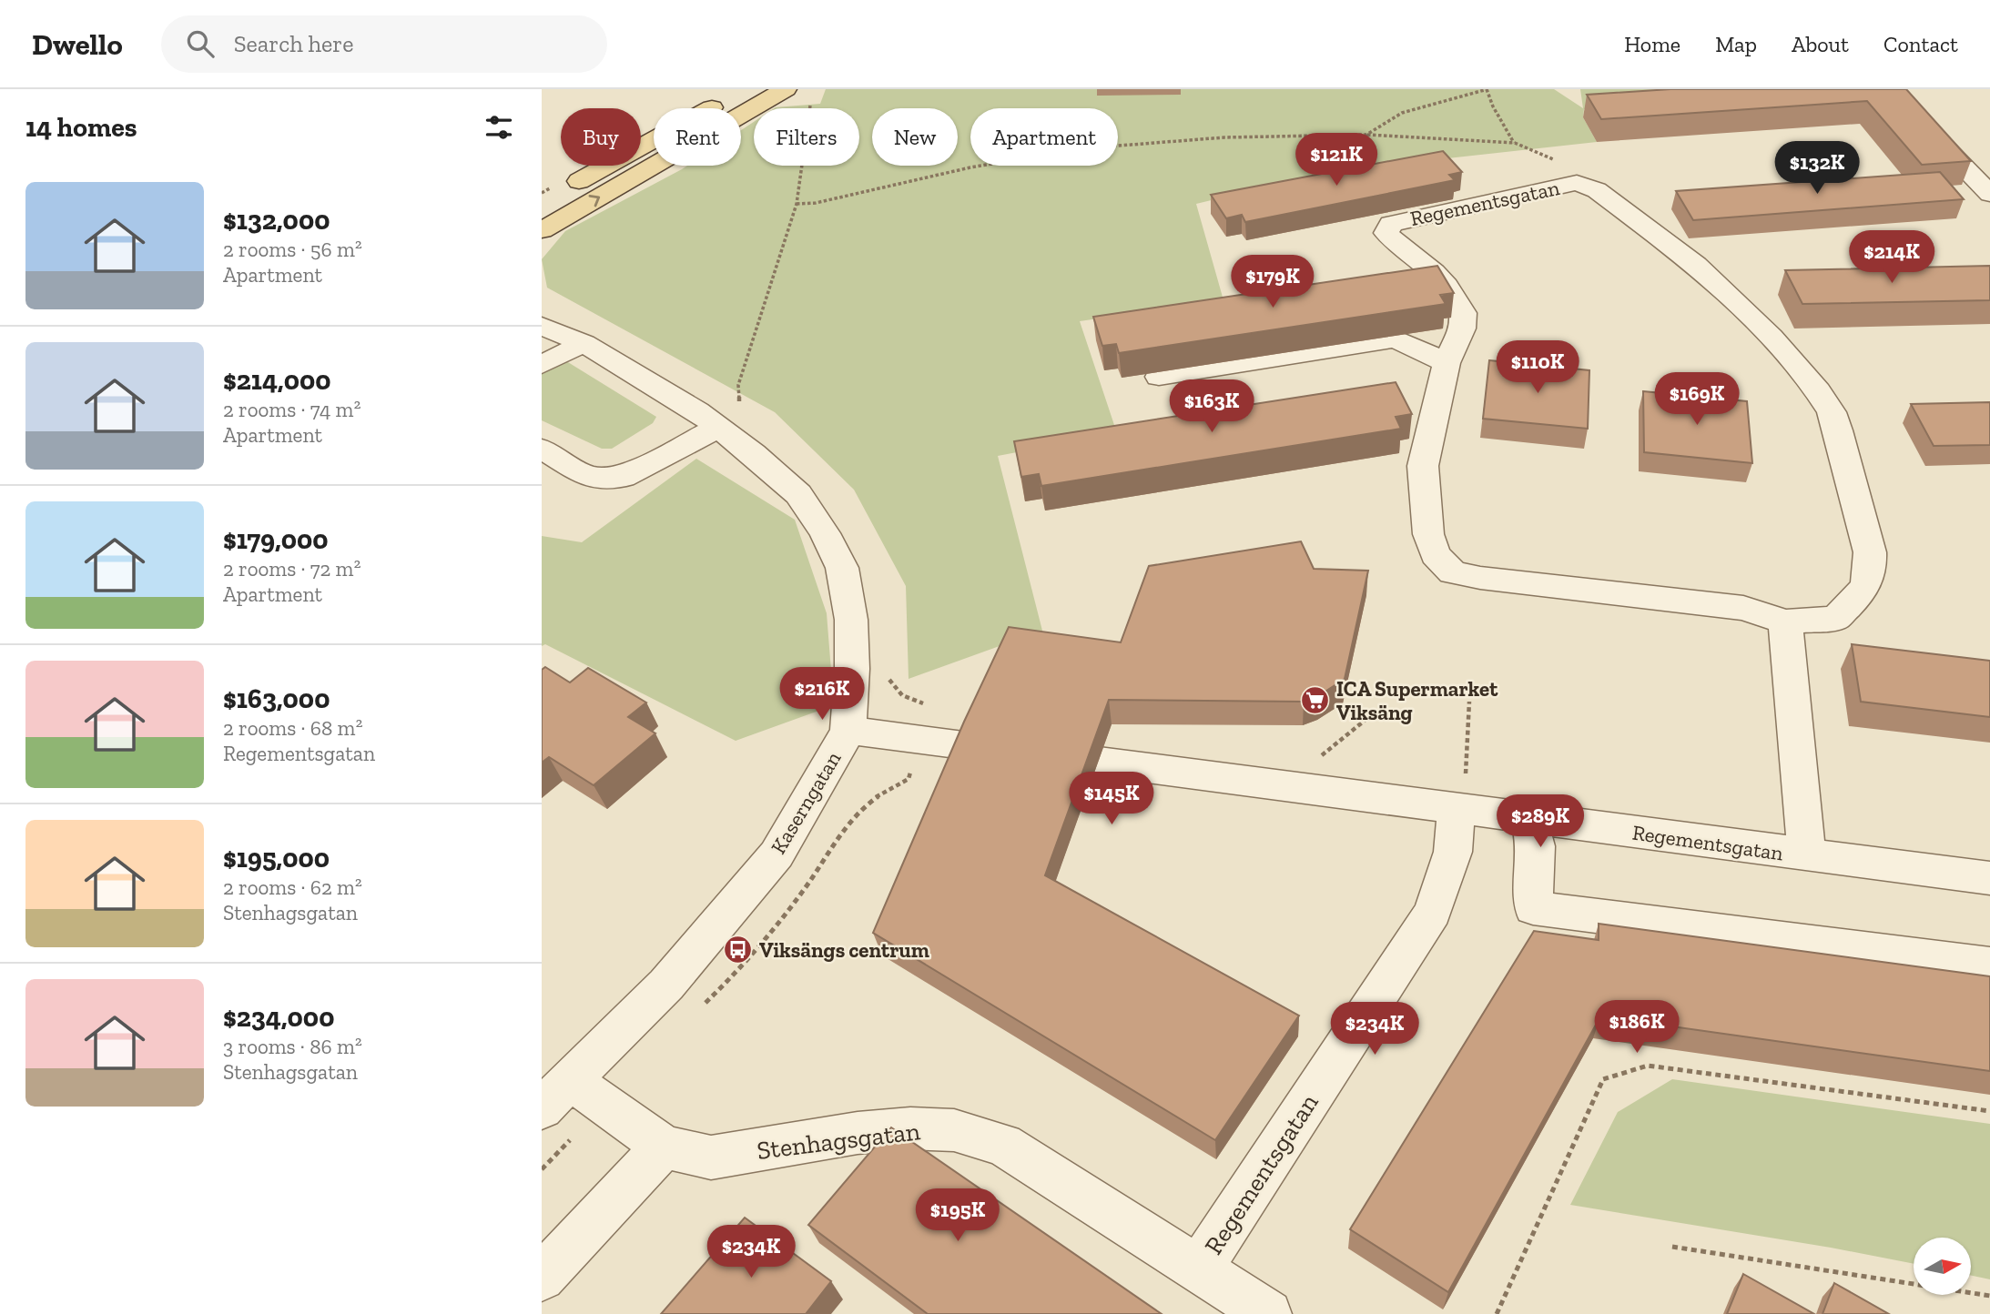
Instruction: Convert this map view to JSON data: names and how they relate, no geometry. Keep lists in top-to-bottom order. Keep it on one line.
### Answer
{"streets":{"street":["Regementsgatan","Kaserngatan","Stenhagsgatan"]},"crossings":[["Regementsgatan","Stenhagsgatan"],["Kaserngatan","Stenhagsgatan"]],"places":{"supermarket":["ICA Supermarket Viksäng"],"bus stop":["Viksängs centrum"]},"north":"right","page":{"header":"Dwello","search":"Search here","nav":["Home","Map","About","Contact"],"heading":"14 homes","chip":["Buy","Rent","Filters","New","Apartment"],"price":["$121K","$132K","$214K","$179K","$110K","$169K","$163K","$216K","$145K","$289K","$186K","$234K","$195K","$234K"],"list":[{"name":"$132,000","note":"2 rooms · 56 m² · Apartment"},{"name":"$214,000","note":"2 rooms · 74 m² · Apartment"},{"name":"$179,000","note":"2 rooms · 72 m² · Apartment"},{"name":"$163,000","note":"2 rooms · 68 m² · Regementsgatan"},{"name":"$195,000","note":"2 rooms · 62 m² · Stenhagsgatan"},{"name":"$234,000","note":"3 rooms · 86 m² · Stenhagsgatan"}]}}
